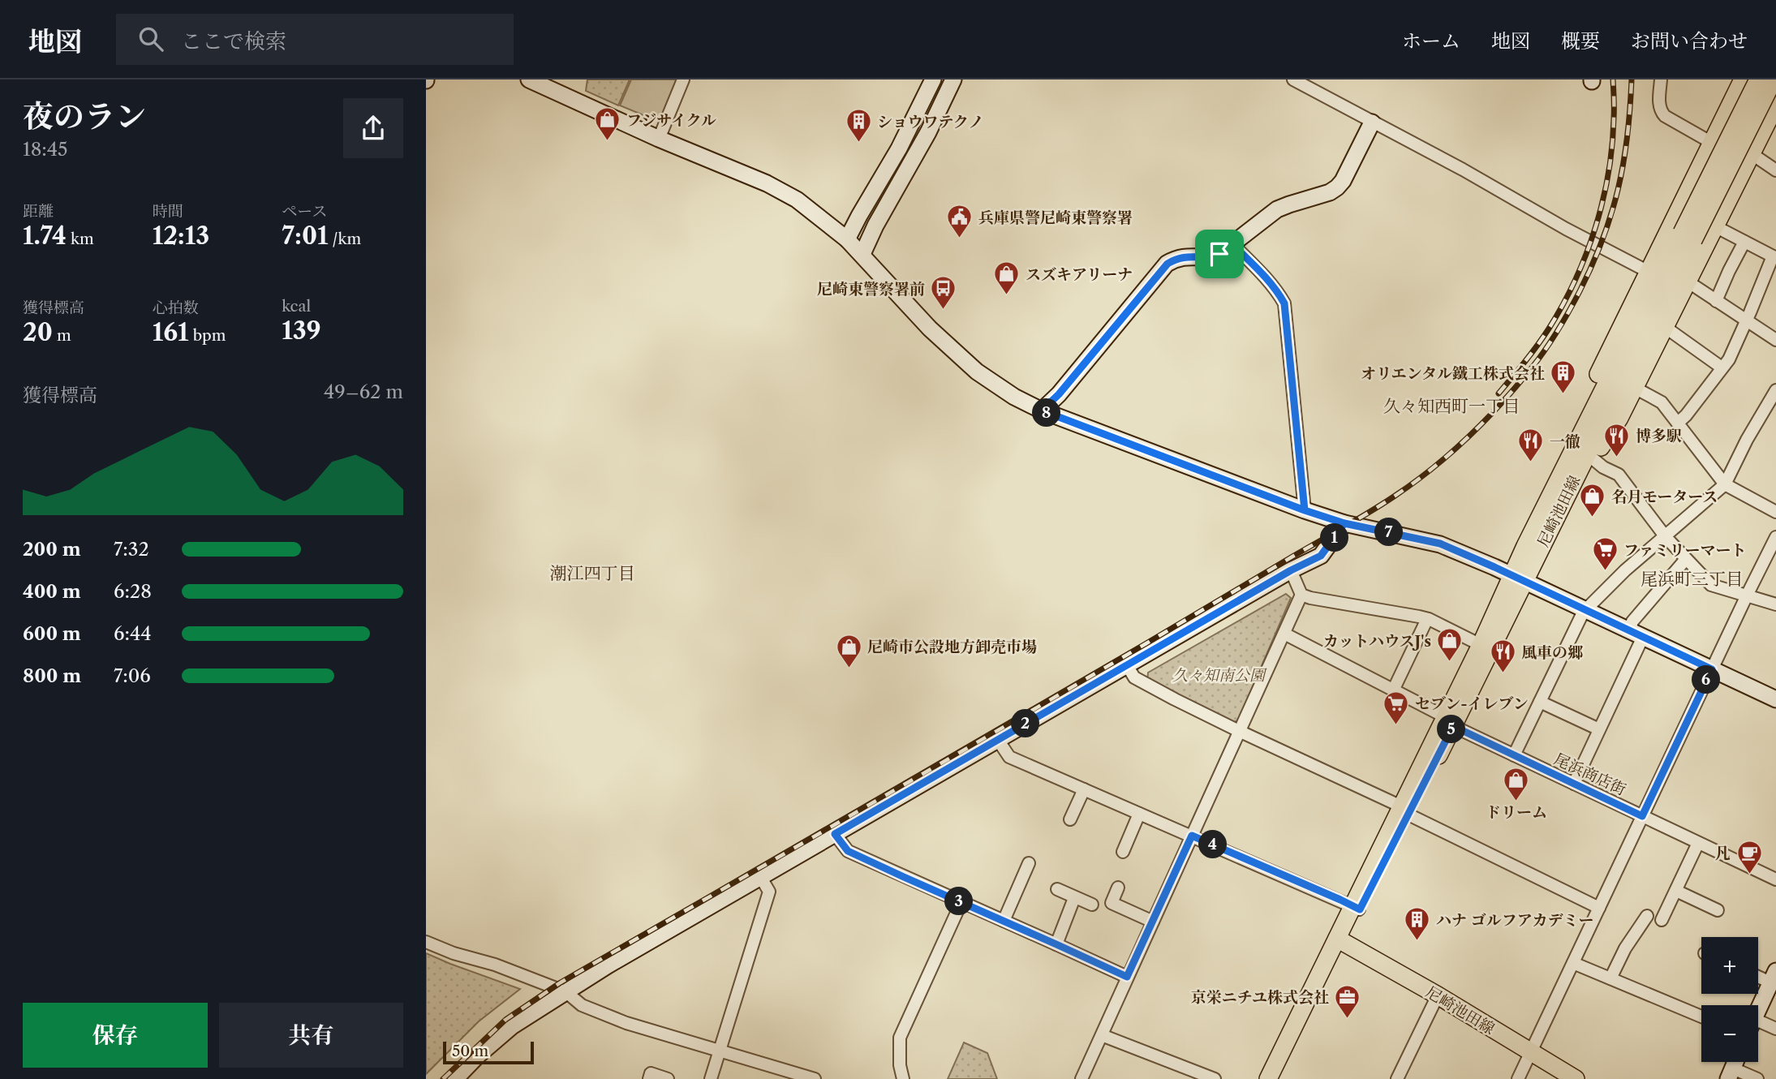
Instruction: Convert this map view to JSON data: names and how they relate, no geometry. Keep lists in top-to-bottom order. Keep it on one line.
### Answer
{"streets":{"main road":["尼崎池田線"],"street":["尾浜商店街"]},"crossings":[["尼崎池田線","尾浜商店街"]],"districts":["久々知西町一丁目","潮江四丁目","尾浜町三丁目"],"parks":["久々知南公園"],"places":{"shop":["フジサイクル","スズキアリーナ","名月モータース","カットハウスJ's","尼崎市公設地方卸売市場","ドリーム"],"building":["ショウワテクノ","オリエンタル鐵工株式会社","ハナ ゴルフアカデミー"],"public building":["兵庫県警尼崎東警察署"],"bus stop":["尼崎東警察署前"],"restaurant":["博多駅","一徹","風車の郷"],"supermarket":["ファミリーマート","セブン-イレブン"],"cafe":["凡"],"office":["京栄ニチユ株式会社"]},"scale_bar":"50 m","page":{"header":"地図","search":"ここで検索","nav":["ホーム","地図","概要","お問い合わせ"],"heading":["夜のラン","18:45"],"stats":[["距離","1.74 km"],["時間","12:13"],["ペース","7:01 /km"],["獲得標高","20 m"],["心拍数","161 bpm"],["kcal","139"]],"chart":["獲得標高","49–62 m"],"pins":["8","7","1","6","2","5","4","3"],"list":[{"name":"200 m","note":"7:32"},{"name":"400 m","note":"6:28"},{"name":"600 m","note":"6:44"},{"name":"800 m","note":"7:06"}],"map_buttons":["+","−"],"buttons":["保存","共有"],"scale":"50 m"}}
